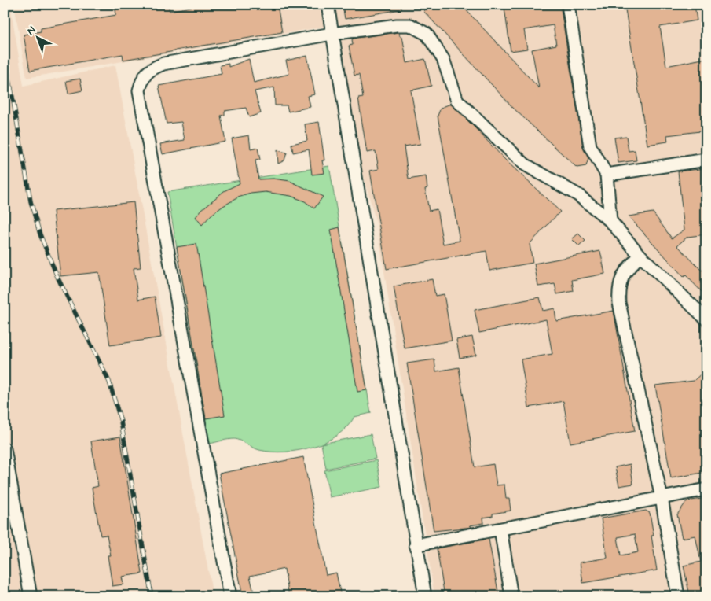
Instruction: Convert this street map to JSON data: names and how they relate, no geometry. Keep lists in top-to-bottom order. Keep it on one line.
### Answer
{"north":"top left"}
